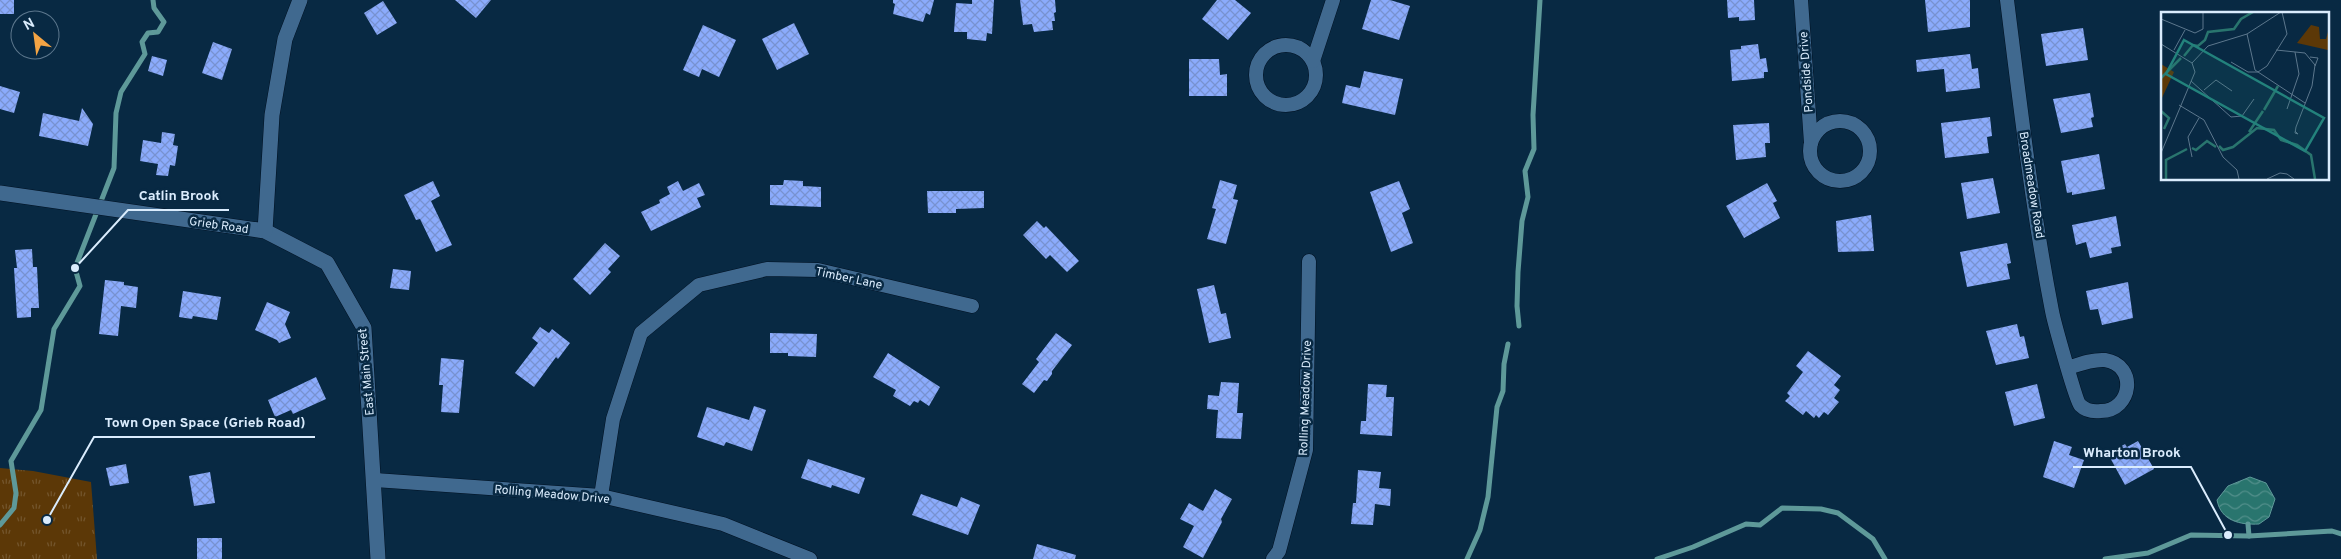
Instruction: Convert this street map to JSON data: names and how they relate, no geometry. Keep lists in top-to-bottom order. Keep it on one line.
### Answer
{"streets":{"main road":["Grieb Road","East Main Street"],"street":["Pondside Drive","Broadmeadow Road","Timber Lane","Rolling Meadow Drive"]},"crossings":[["Grieb Road","East Main Street"],["Timber Lane","Rolling Meadow Drive"],["East Main Street","Rolling Meadow Drive"]],"places":["Catlin Brook","Town Open Space (Grieb Road)","Wharton Brook"],"north":"top left"}
